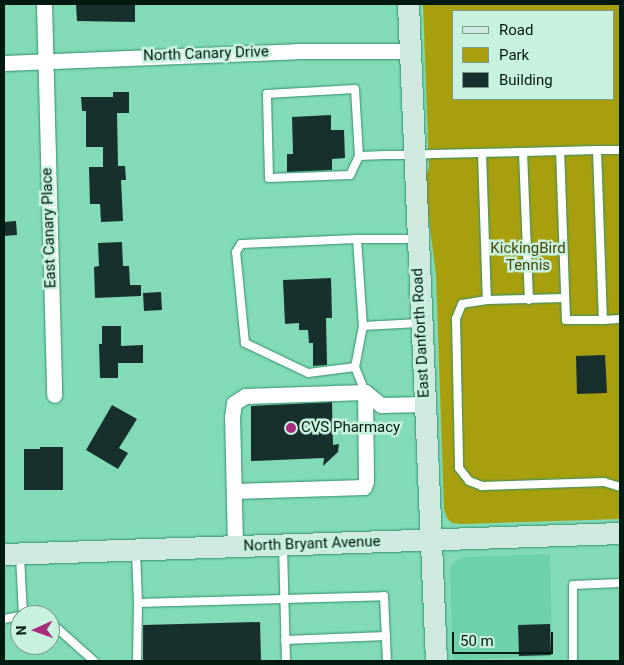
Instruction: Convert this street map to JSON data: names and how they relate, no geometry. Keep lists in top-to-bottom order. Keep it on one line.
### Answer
{"streets":{"street":["North Canary Drive","East Canary Place","East Danforth Road","North Bryant Avenue"]},"crossings":[["North Canary Drive","East Canary Place"],["North Canary Drive","East Danforth Road"],["East Danforth Road","North Bryant Avenue"]],"parks":["KickingBird Tennis"],"places":["CVS Pharmacy"],"legend":["Road","Park","Building"],"scale_bar":"50 m","north":"left"}
